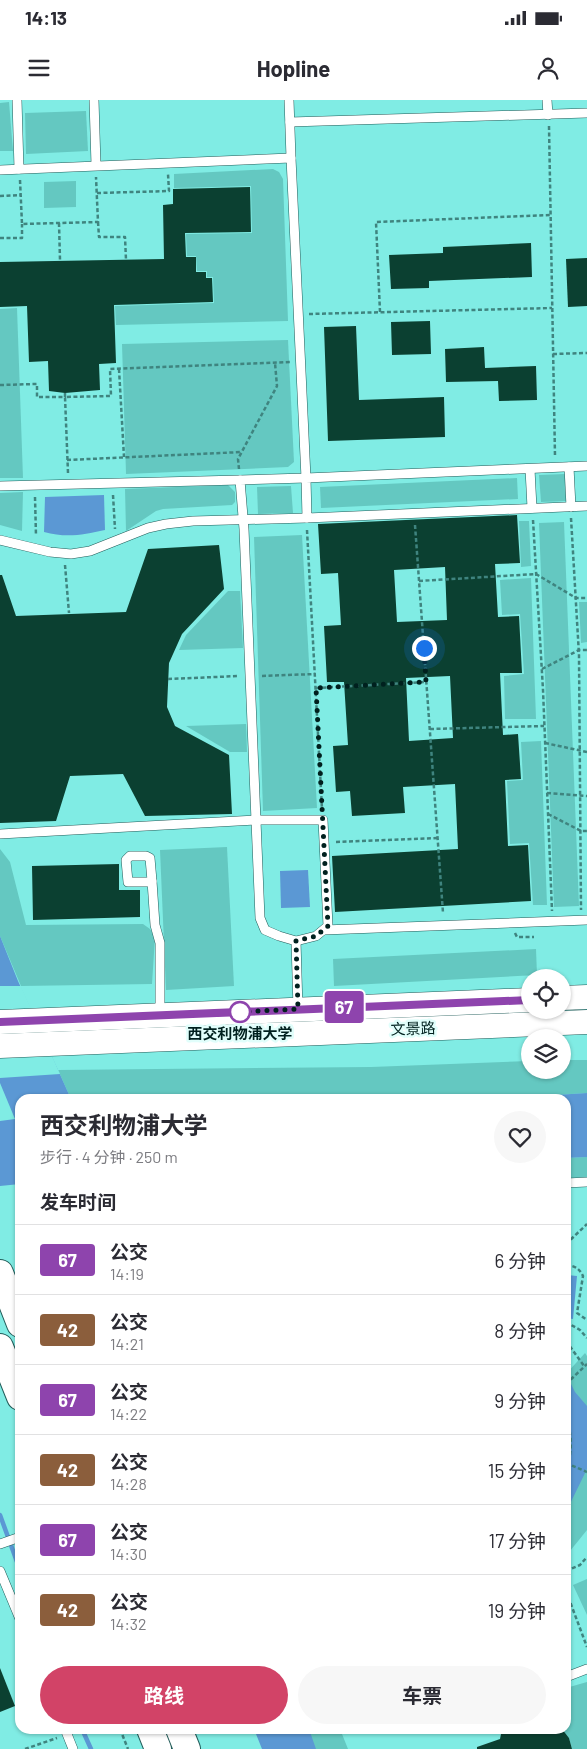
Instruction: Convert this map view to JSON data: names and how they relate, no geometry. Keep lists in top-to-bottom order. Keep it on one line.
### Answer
{"streets":{"main road":["文景路"]},"places":["西交利物浦大学"],"lines":["bus line 67"],"page":{"status":"14:13","header":"Hopline","on_map":"67","heading":[["西交利物浦大学","步行 · 4 分钟 · 250 m"],"发车时间"],"list":[{"mark":"67","name":"公交","note":"14:19","value":"6 分钟"},{"mark":"42","name":"公交","note":"14:21","value":"8 分钟"},{"mark":"67","name":"公交","note":"14:22","value":"9 分钟"},{"mark":"42","name":"公交","note":"14:28","value":"15 分钟"},{"mark":"67","name":"公交","note":"14:30","value":"17 分钟"},{"mark":"42","name":"公交","note":"14:32","value":"19 分钟"}],"buttons":["路线","车票"]}}
